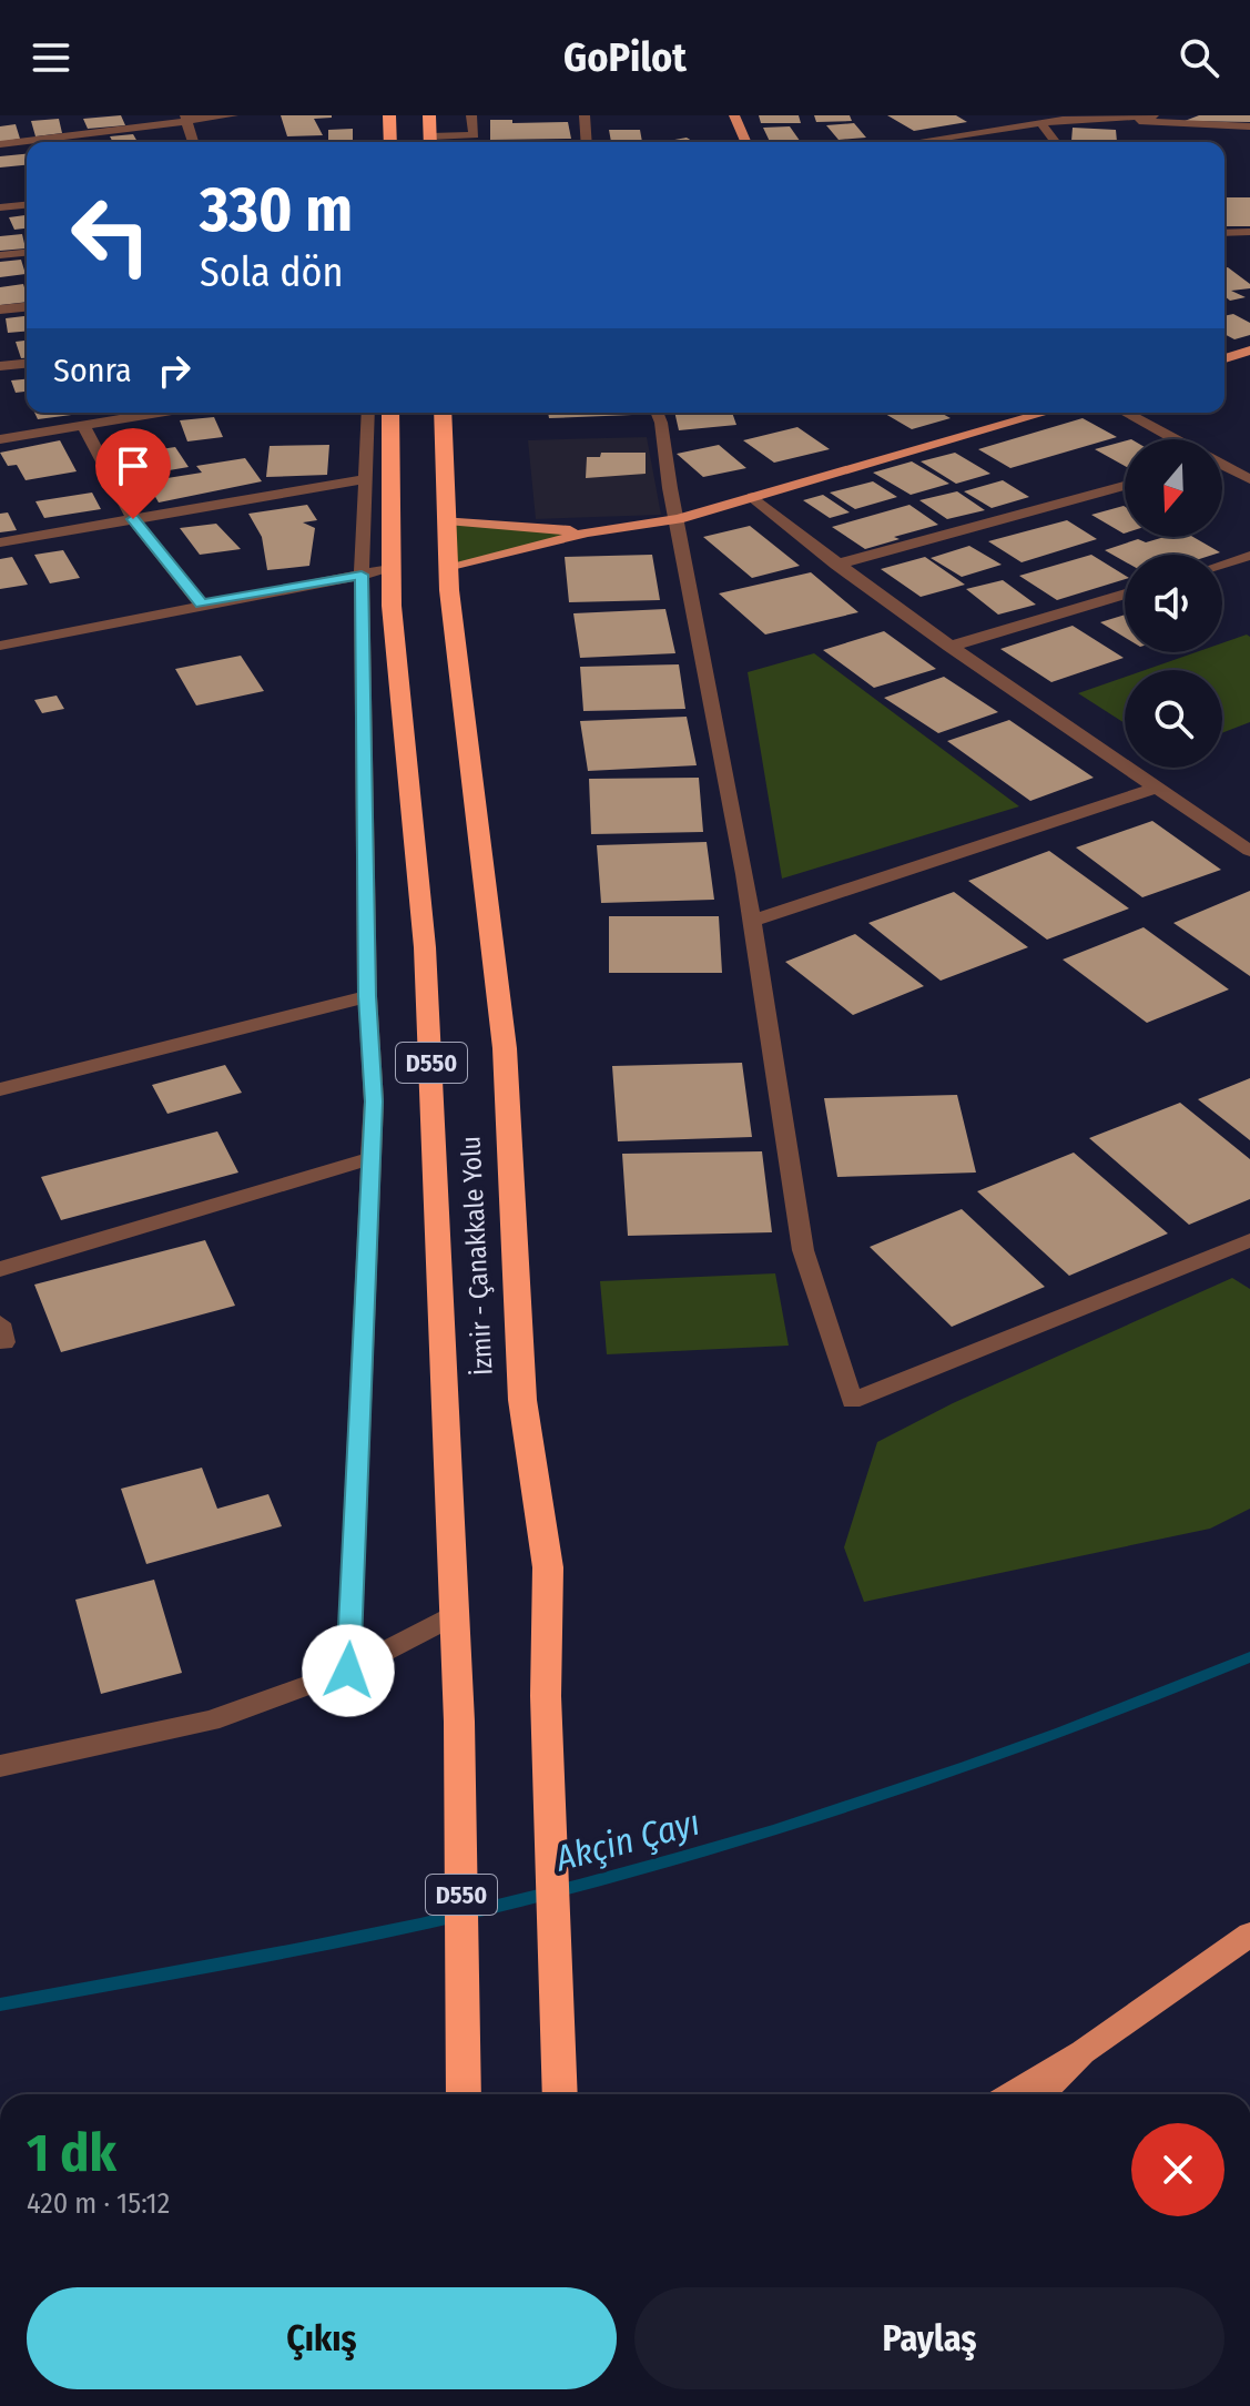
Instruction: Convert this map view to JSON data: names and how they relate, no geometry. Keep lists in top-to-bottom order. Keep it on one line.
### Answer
{"streets":{"highway":["D550","İzmir - Çanakkale Yolu"]},"water":["Akçin Çayı"],"north":"bottom","page":{"header":"GoPilot","turn":["330 m","Sola dön"],"then":"Sonra","heading":["1 dk","420 m · 15:12"],"buttons":["Çıkış","Paylaş"]}}
